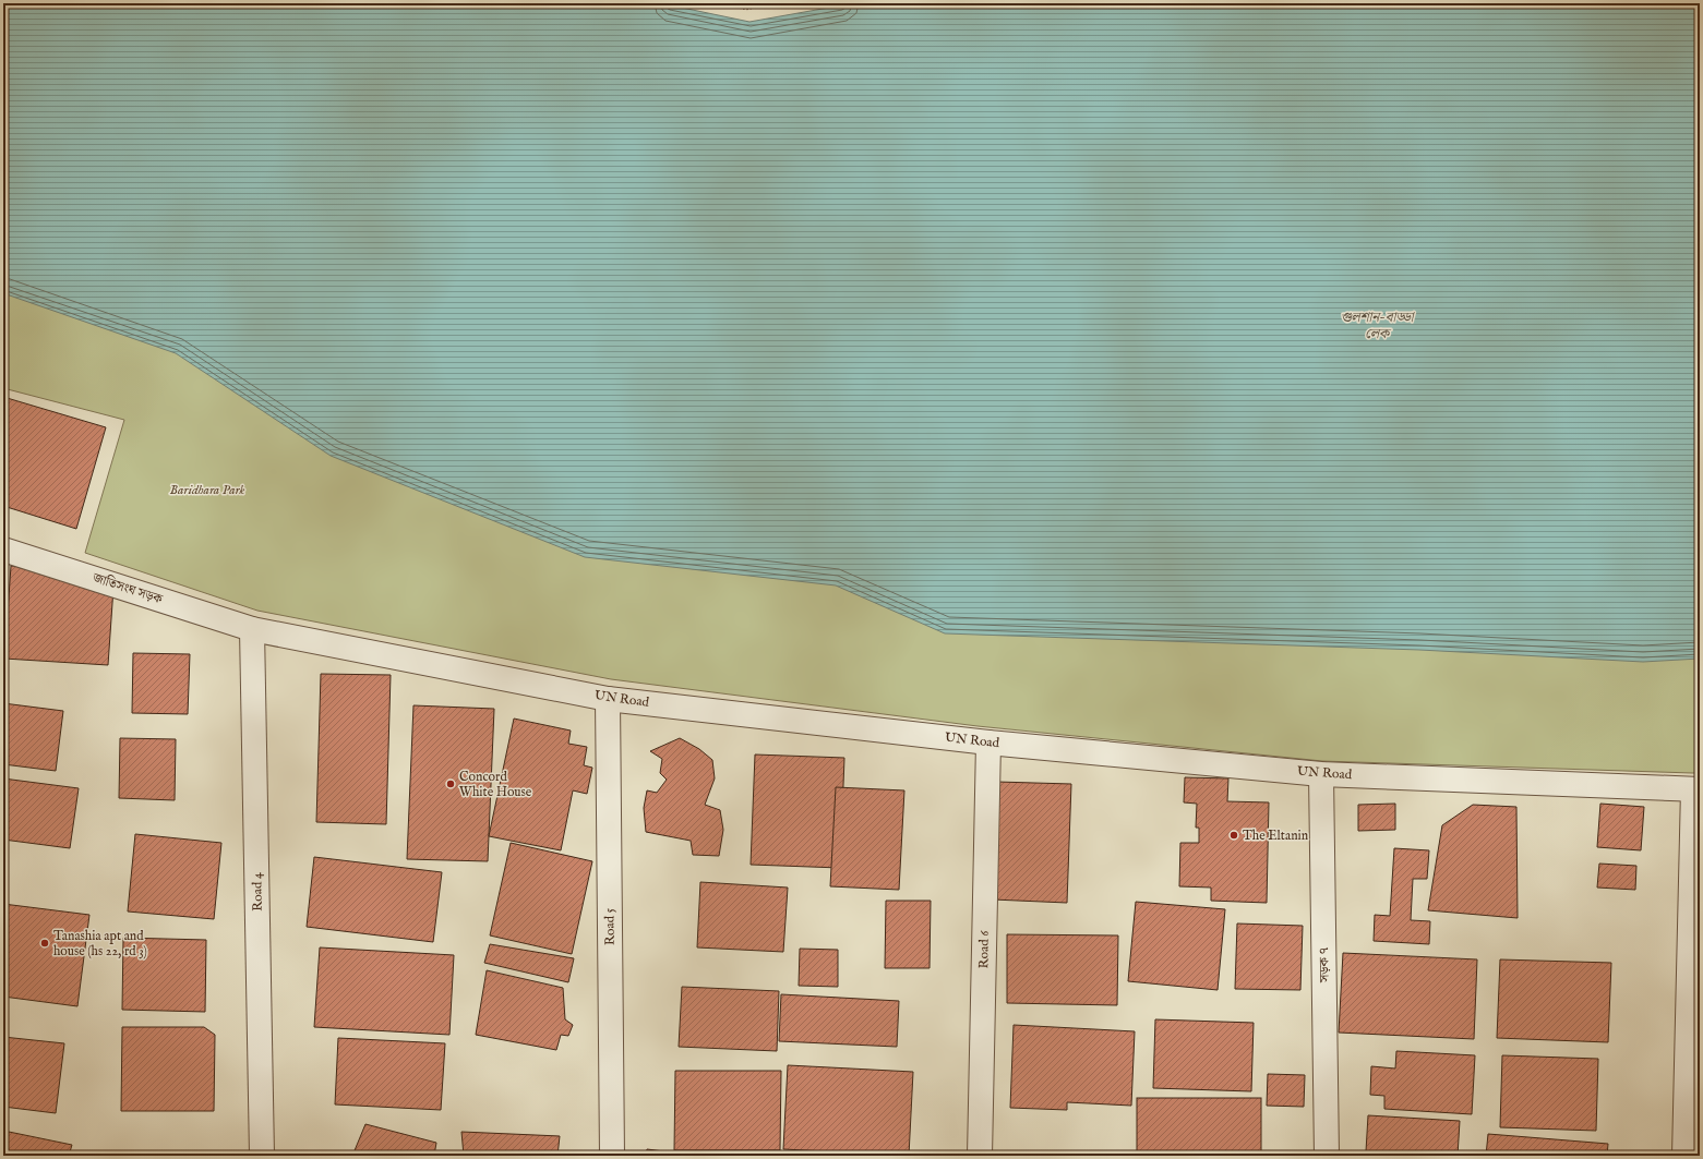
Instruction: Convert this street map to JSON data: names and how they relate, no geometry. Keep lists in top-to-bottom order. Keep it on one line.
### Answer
{"streets":{"street":["জাতিসংঘ সড়ক","UN Road","Road 4","Road 5","Road 6","সড়ক ৭"]},"crossings":[["জাতিসংঘ সড়ক","UN Road"],["জাতিসংঘ সড়ক","Road 4"],["UN Road","Road 4"],["UN Road","Road 5"],["UN Road","Road 6"],["UN Road","সড়ক ৭"]],"water":["গুলশান-বাড্ডা লেক"],"parks":["Baridhara Park"],"places":["Concord White House","The Eltanin","Tanashia apt and house (hs 22, rd 3)"]}
